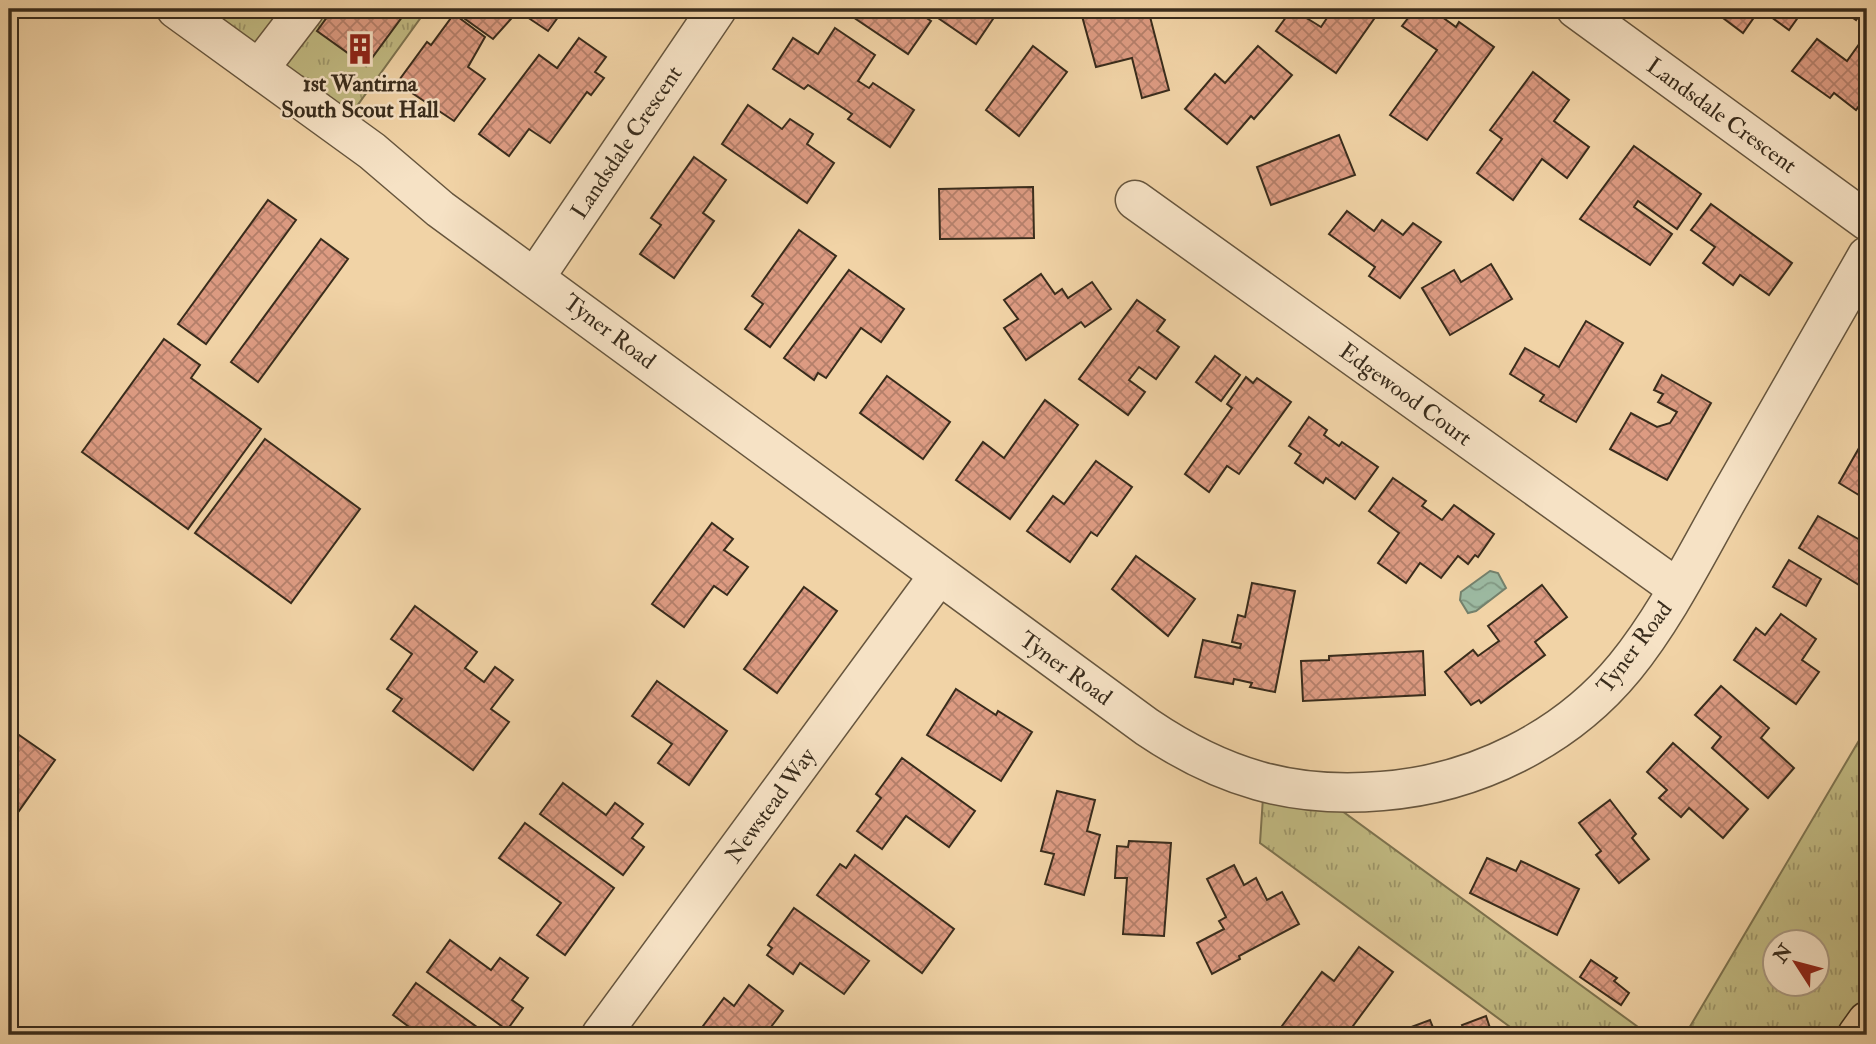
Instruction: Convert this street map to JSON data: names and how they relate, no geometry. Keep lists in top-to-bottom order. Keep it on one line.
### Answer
{"streets":{"street":["Landsdale Crescent","Tyner Road","Edgewood Court","Newstead Way"]},"crossings":[["Landsdale Crescent","Tyner Road"],["Tyner Road","Edgewood Court"],["Tyner Road","Newstead Way"]],"places":{"building":["1st Wantirna South Scout Hall"]},"north":"top left"}
